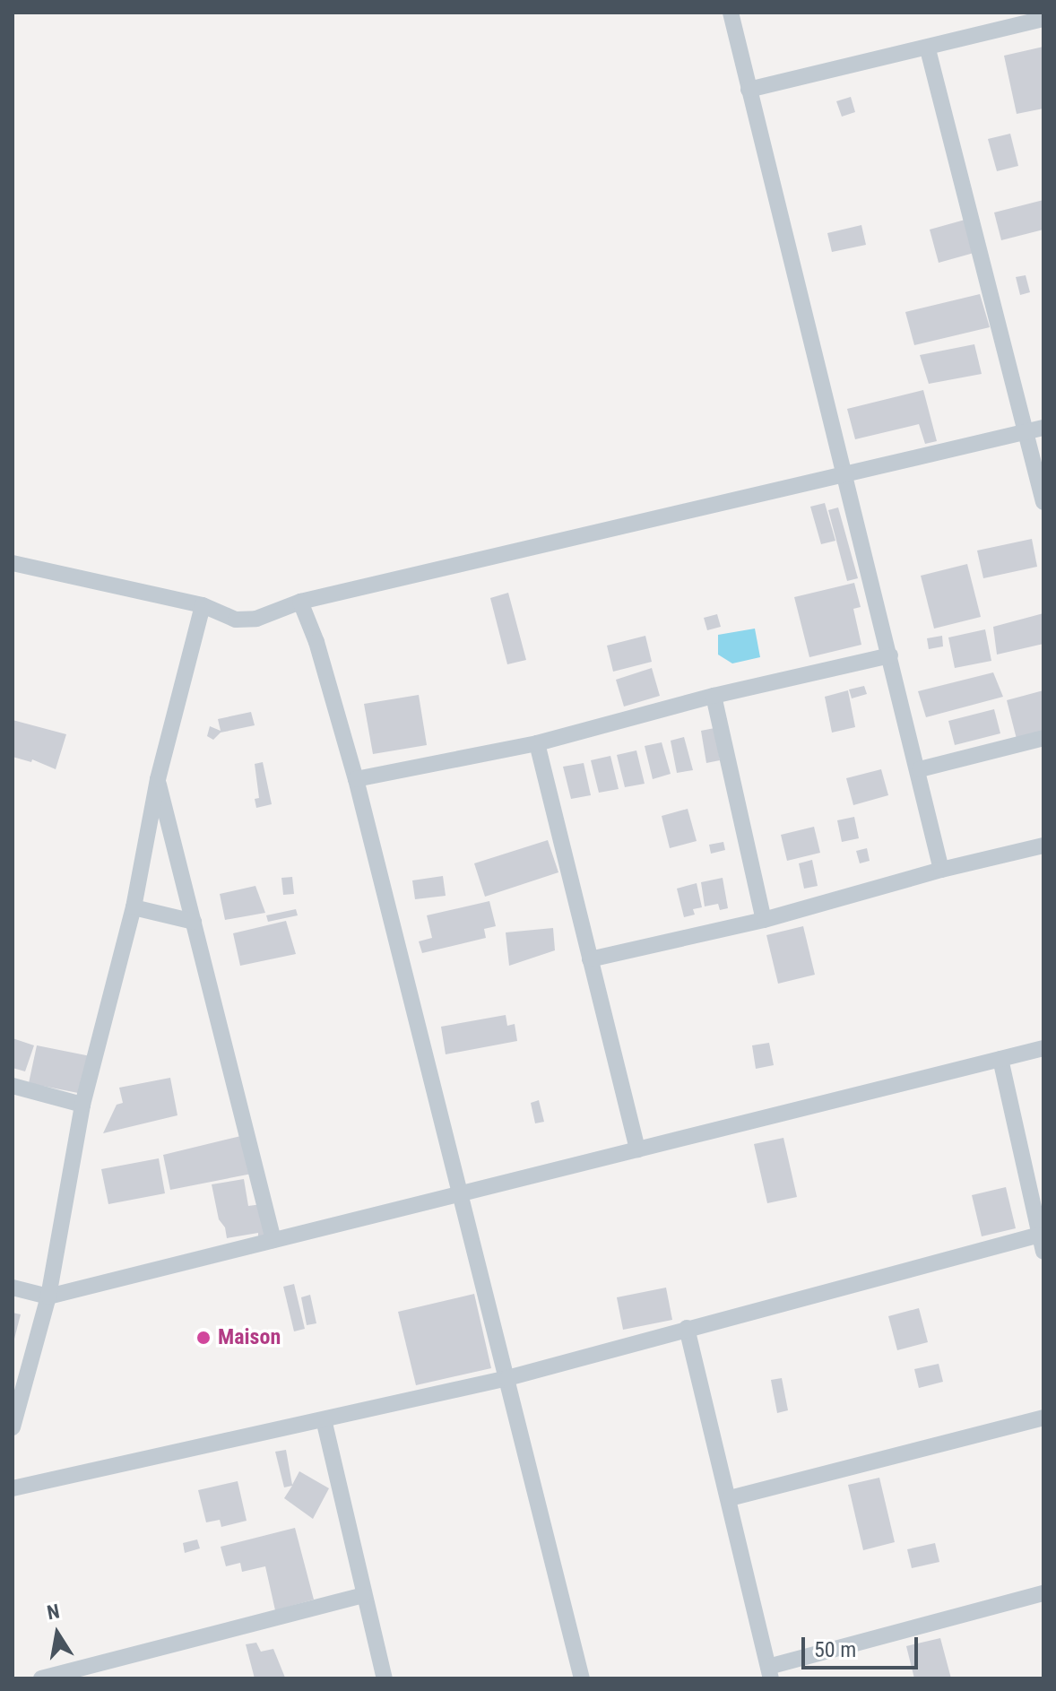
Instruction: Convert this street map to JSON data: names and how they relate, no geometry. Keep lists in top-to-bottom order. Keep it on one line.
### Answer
{"places":["Maison"],"scale_bar":"50 m","north":"top"}
